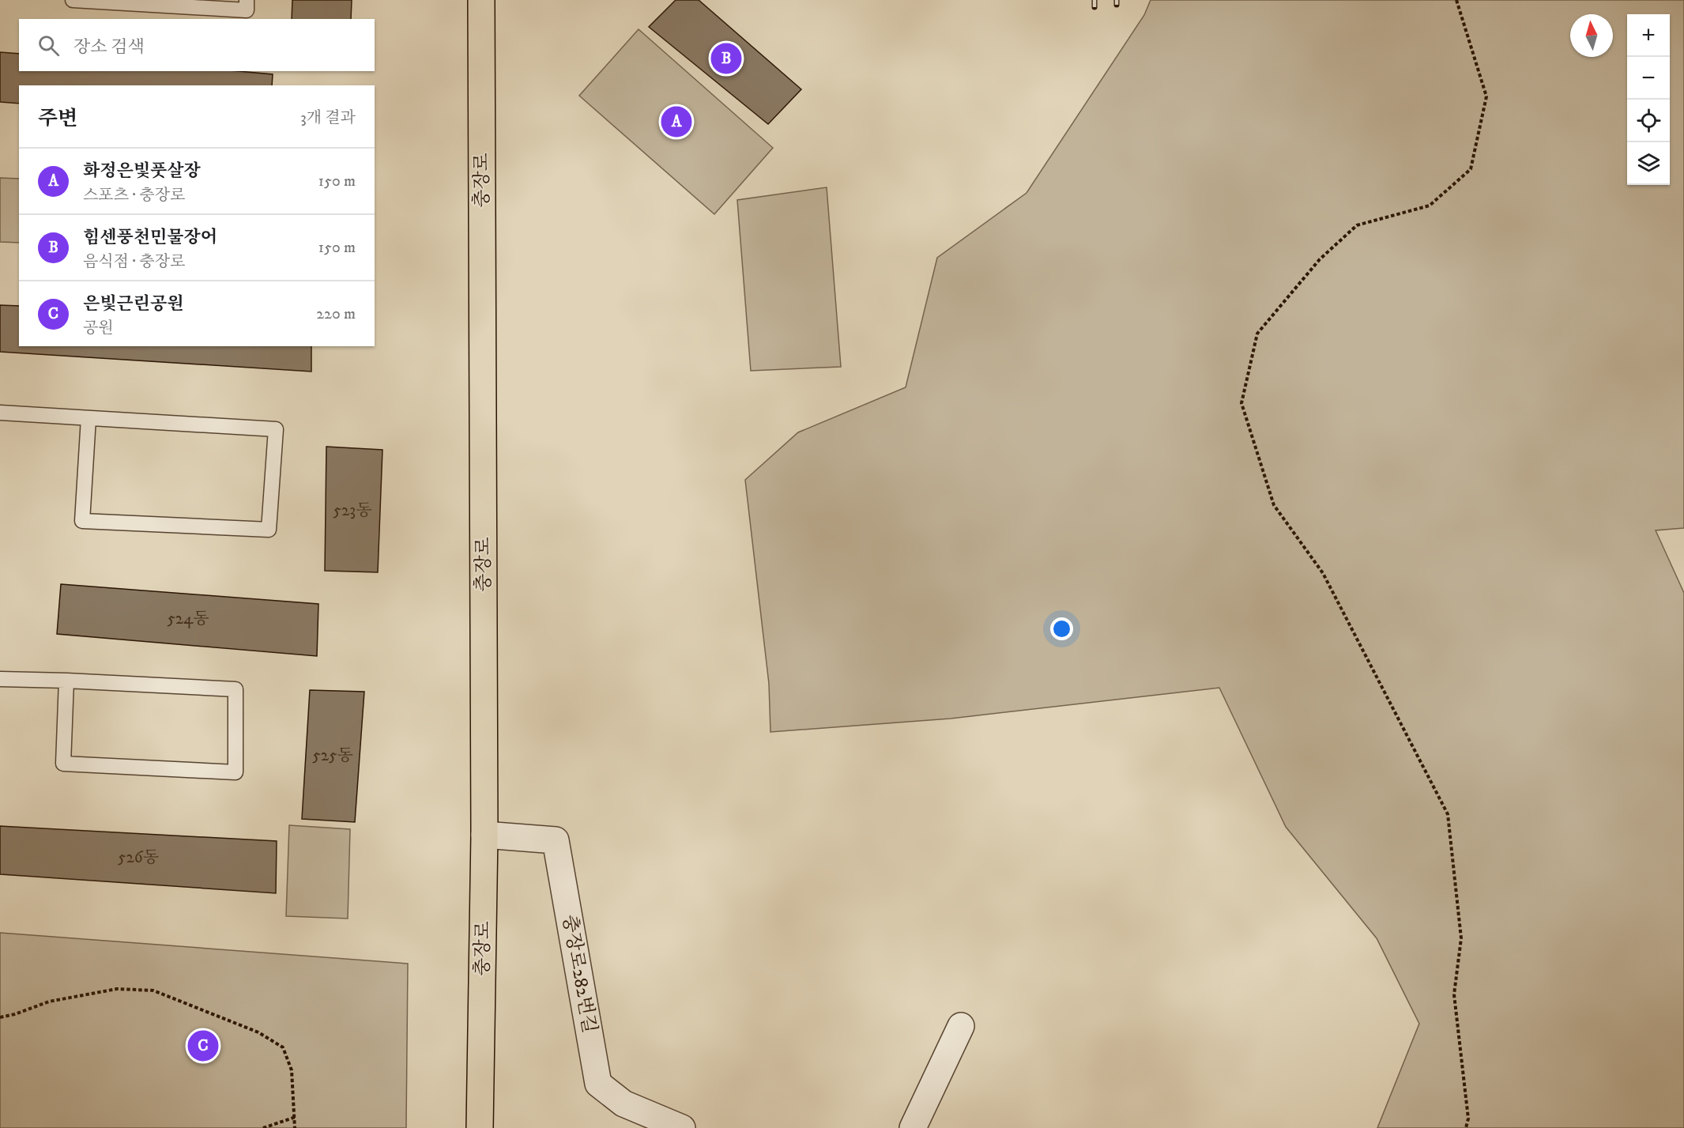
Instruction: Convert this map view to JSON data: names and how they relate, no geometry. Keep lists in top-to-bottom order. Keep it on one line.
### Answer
{"streets":{"main road":["충장로"],"street":["충장로282번길"]},"crossings":[["충장로","충장로282번길"]],"house_numbers":["523동","524동","525동","526동"],"north":"top","page":{"map_buttons":["+","−"],"search":"장소 검색","pins":["B","A","C"],"heading":["주변","3개 결과"],"list":[{"mark":"A","name":"화정은빛풋살장","note":"스포츠 · 충장로","value":"150 m"},{"mark":"B","name":"힘센풍천민물장어","note":"음식점 · 충장로","value":"150 m"},{"mark":"C","name":"은빛근린공원","note":"공원","value":"220 m"}]}}
